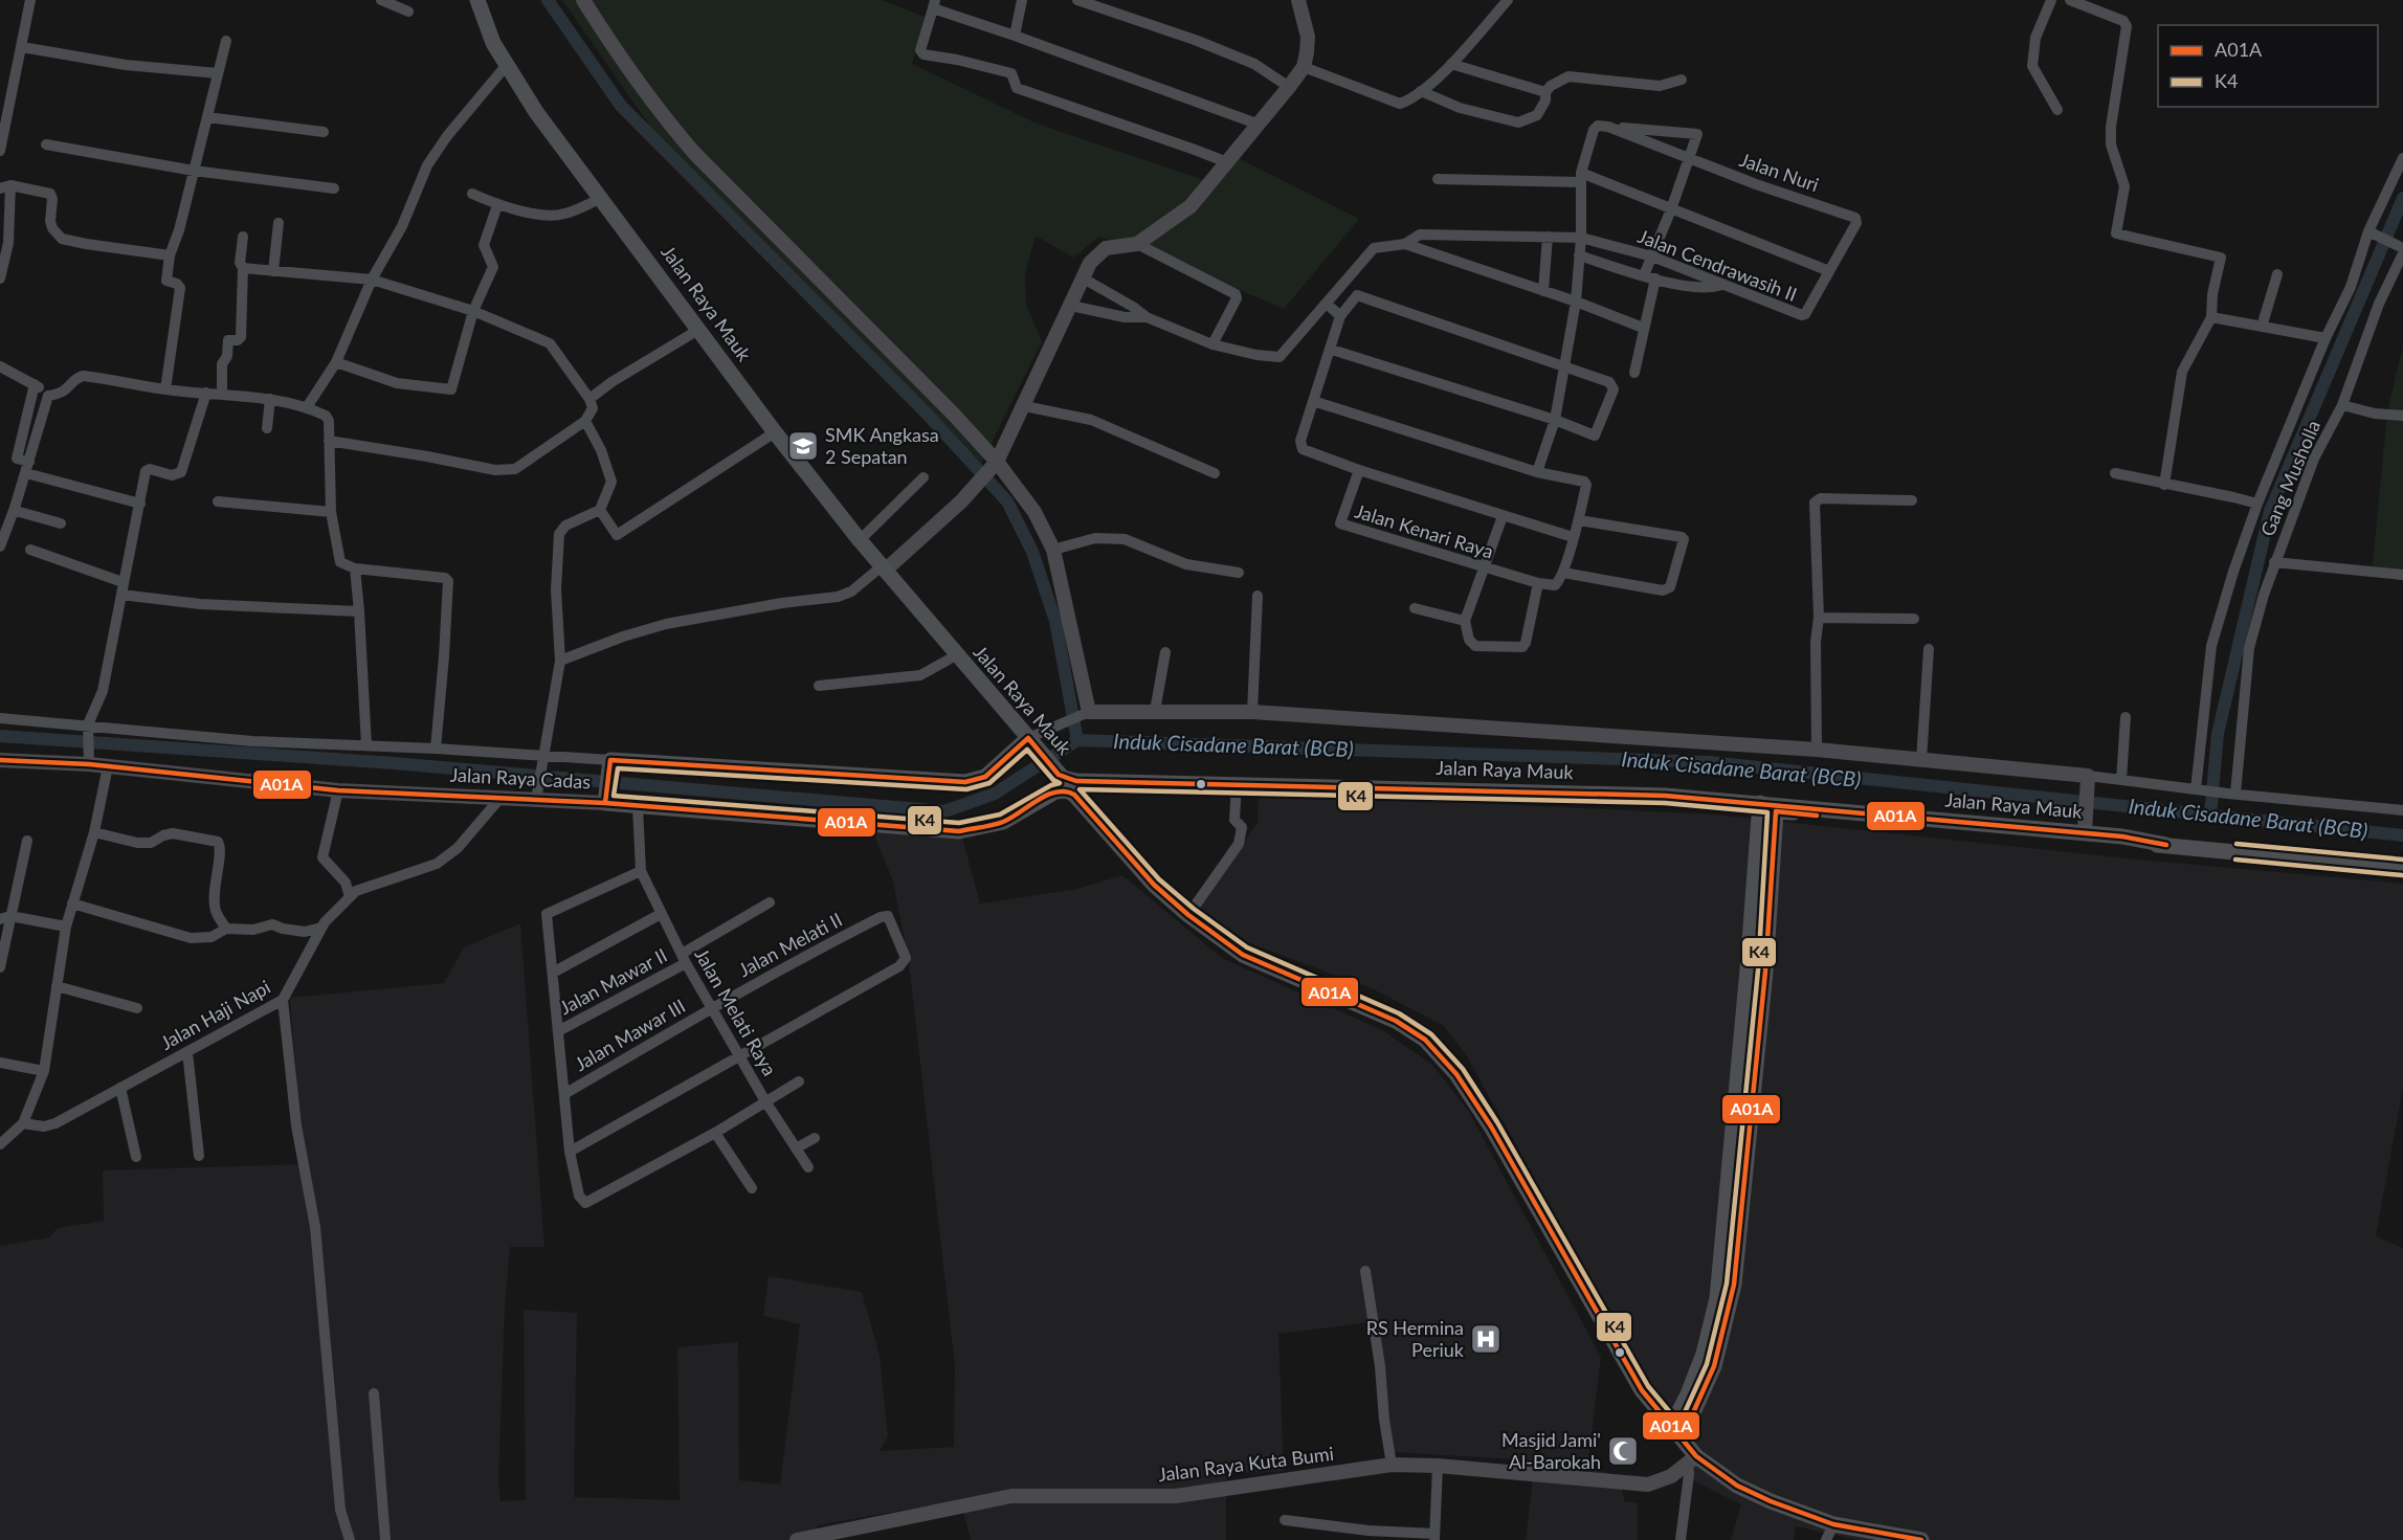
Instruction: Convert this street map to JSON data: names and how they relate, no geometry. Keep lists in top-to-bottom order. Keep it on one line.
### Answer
{"streets":{"main road":["Jalan Raya Mauk","Jalan Raya Cadas"],"street":["Jalan Nuri","Jalan Cendrawasih II","Gang Musholla","Jalan Kenari Raya","Jalan Melati II","Jalan Mawar II","Jalan Melati Raya","Jalan Haji Napi","Jalan Mawar III","Jalan Raya Kuta Bumi"]},"crossings":[["Jalan Nuri","Jalan Cendrawasih II"],["Jalan Raya Mauk","Jalan Raya Cadas"],["Jalan Raya Cadas","Jalan Haji Napi"],["Jalan Melati II","Jalan Melati Raya"],["Jalan Melati II","Jalan Mawar III"],["Jalan Mawar II","Jalan Melati Raya"],["Jalan Melati Raya","Jalan Mawar III"]],"water":["Induk Cisadane Barat (BCB)"],"places":{"school or university":["SMK Angkasa 2 Sepatan"],"hospital":["RS Hermina Periuk"],"mosque":["Masjid Jami' Al-Barokah"]},"lines":["transit line A01A","transit line K4"],"legend":["A01A","K4"]}
